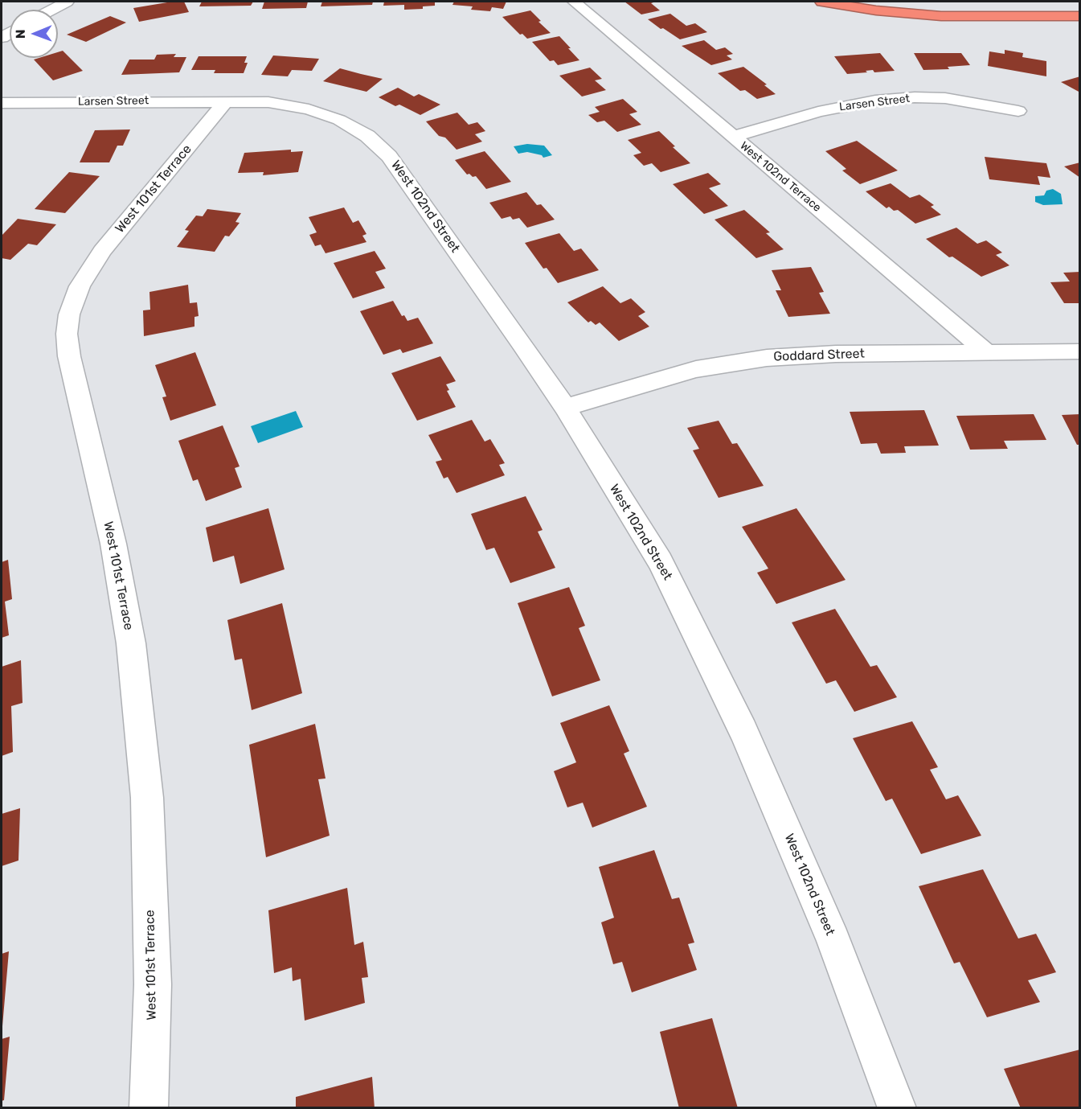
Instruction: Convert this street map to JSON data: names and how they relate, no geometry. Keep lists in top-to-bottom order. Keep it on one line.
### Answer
{"streets":{"street":["Larsen Street","West 102nd Terrace","West 101st Terrace","West 102nd Street","Goddard Street"]},"crossings":[["Larsen Street","West 102nd Terrace"],["Larsen Street","West 101st Terrace"],["Larsen Street","West 102nd Street"],["West 102nd Terrace","Goddard Street"],["West 101st Terrace","West 102nd Street"],["West 102nd Street","Goddard Street"]],"north":"left"}
